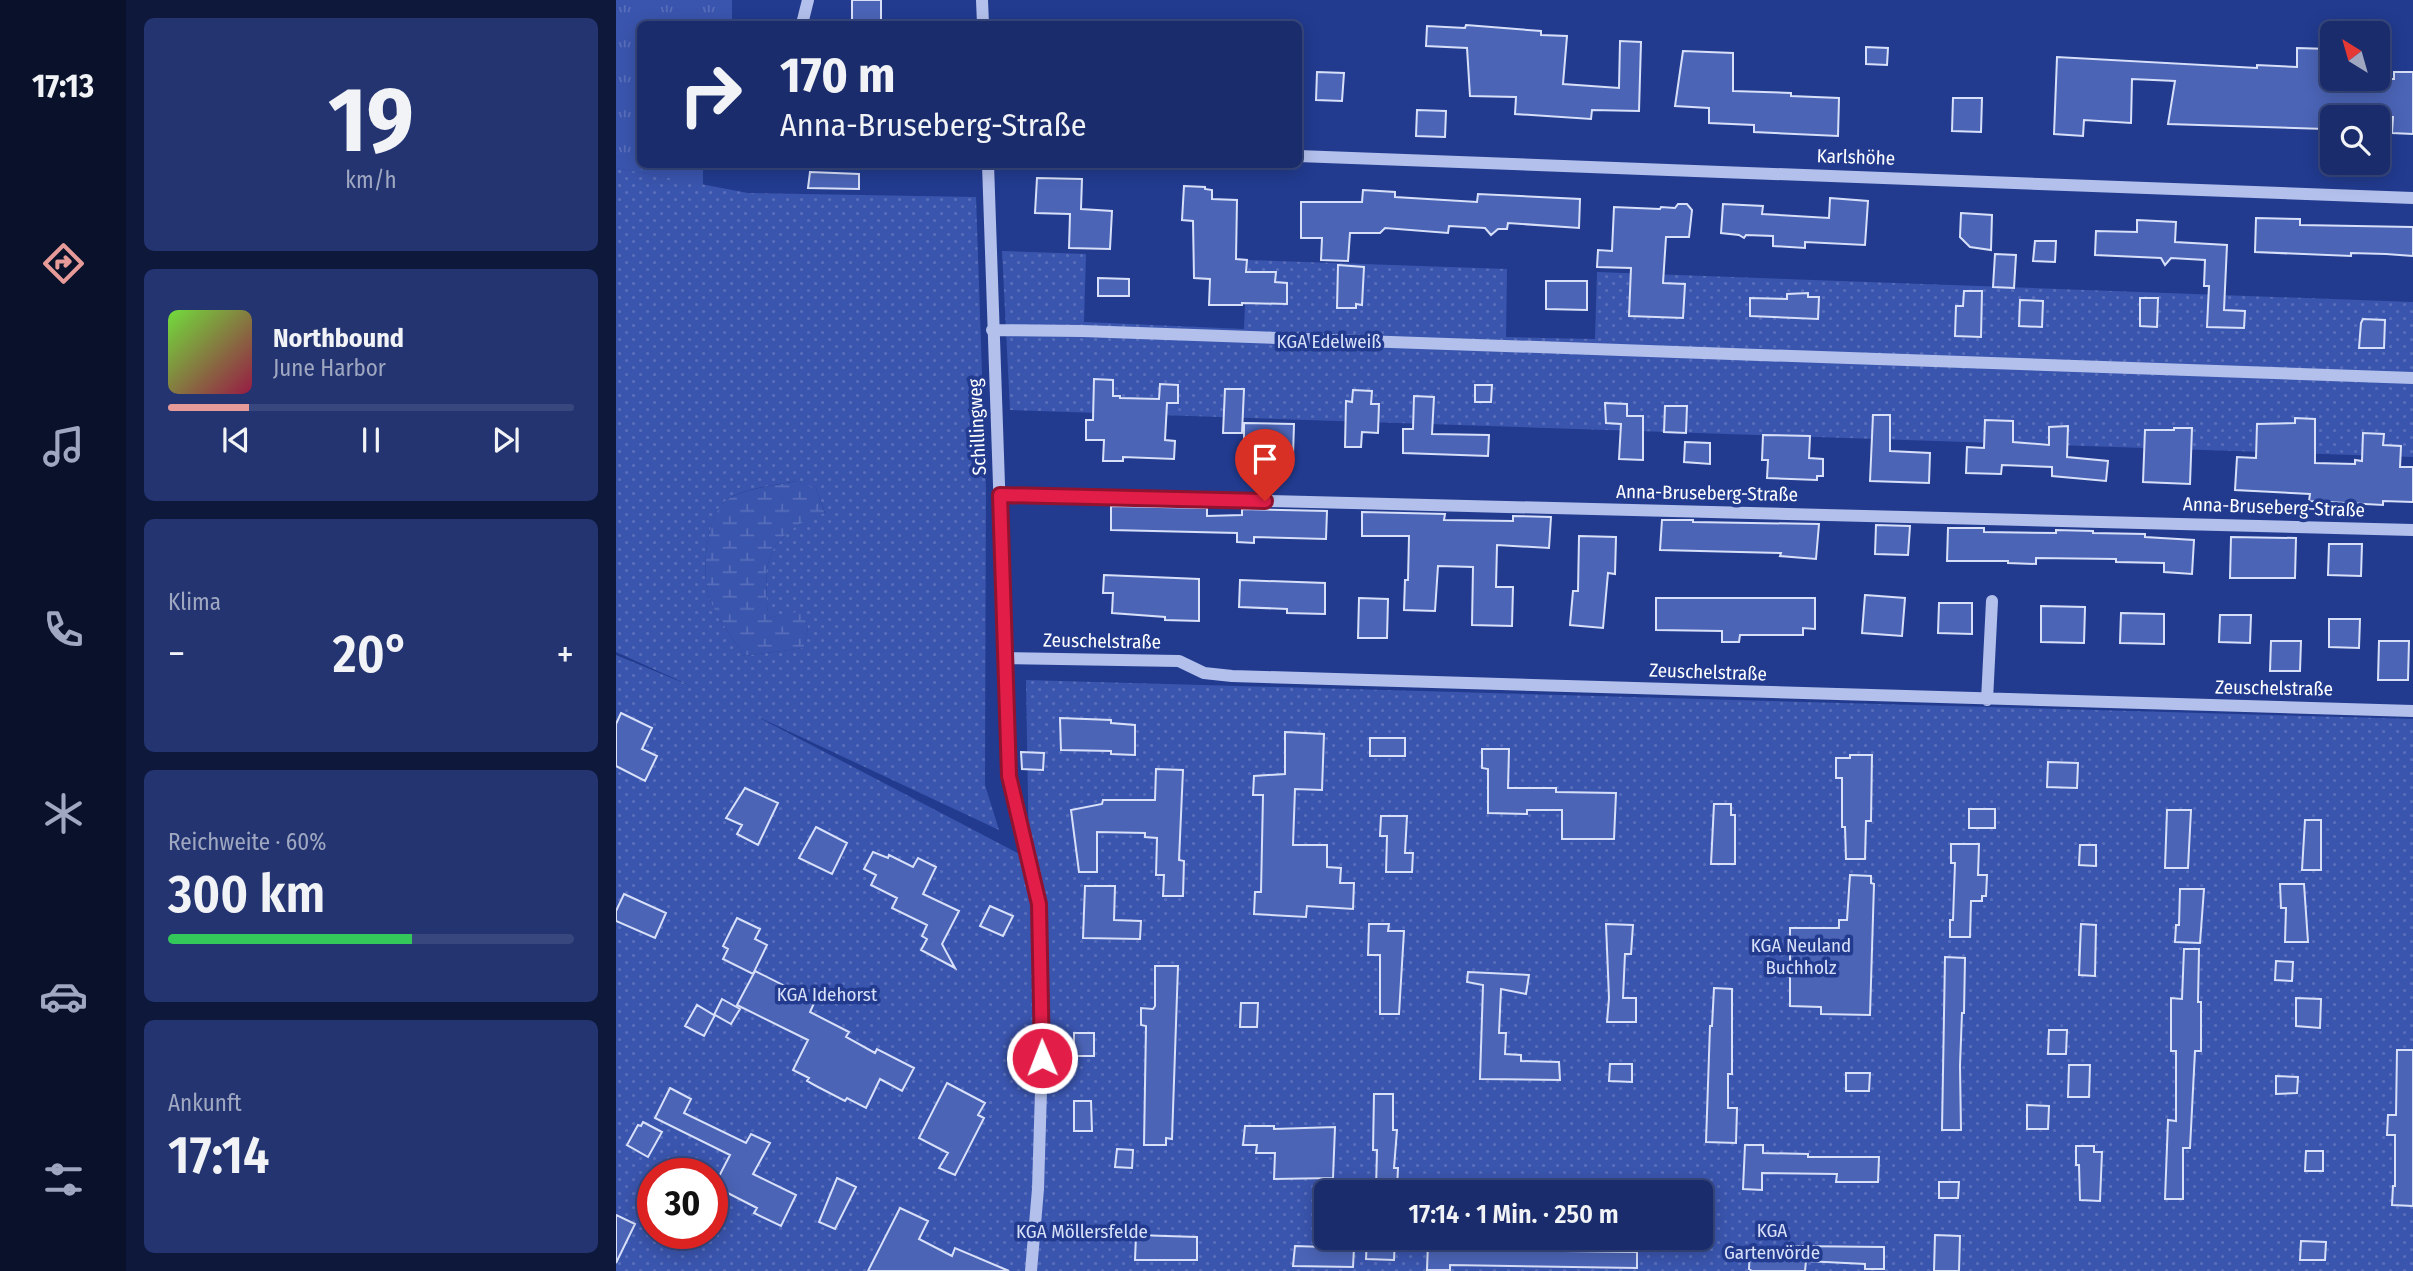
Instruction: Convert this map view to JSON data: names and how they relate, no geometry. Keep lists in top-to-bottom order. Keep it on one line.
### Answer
{"streets":{"street":["Karlshöhe","Schillingweg","Anna-Bruseberg-Straße","Zeuschelstraße"]},"crossings":[["Schillingweg","Anna-Bruseberg-Straße"],["Schillingweg","Zeuschelstraße"]],"parks":["KGA Edelweiß","KGA Neuland Buchholz","KGA Idehorst","KGA Gartenvörde","KGA Möllersfelde"],"north":"top left","page":{"tabs":"17:13","tile":[["19","km/h"],"Klima",["Reichweite · 60%","300 km"],["Ankunft","17:14"]],"turn":["170 m","Anna-Bruseberg-Straße"],"song":["Northbound","June Harbor"],"heat":["−","20°","+"],"limit":"30","trip":"17:14 · 1 Min. · 250 m"}}
